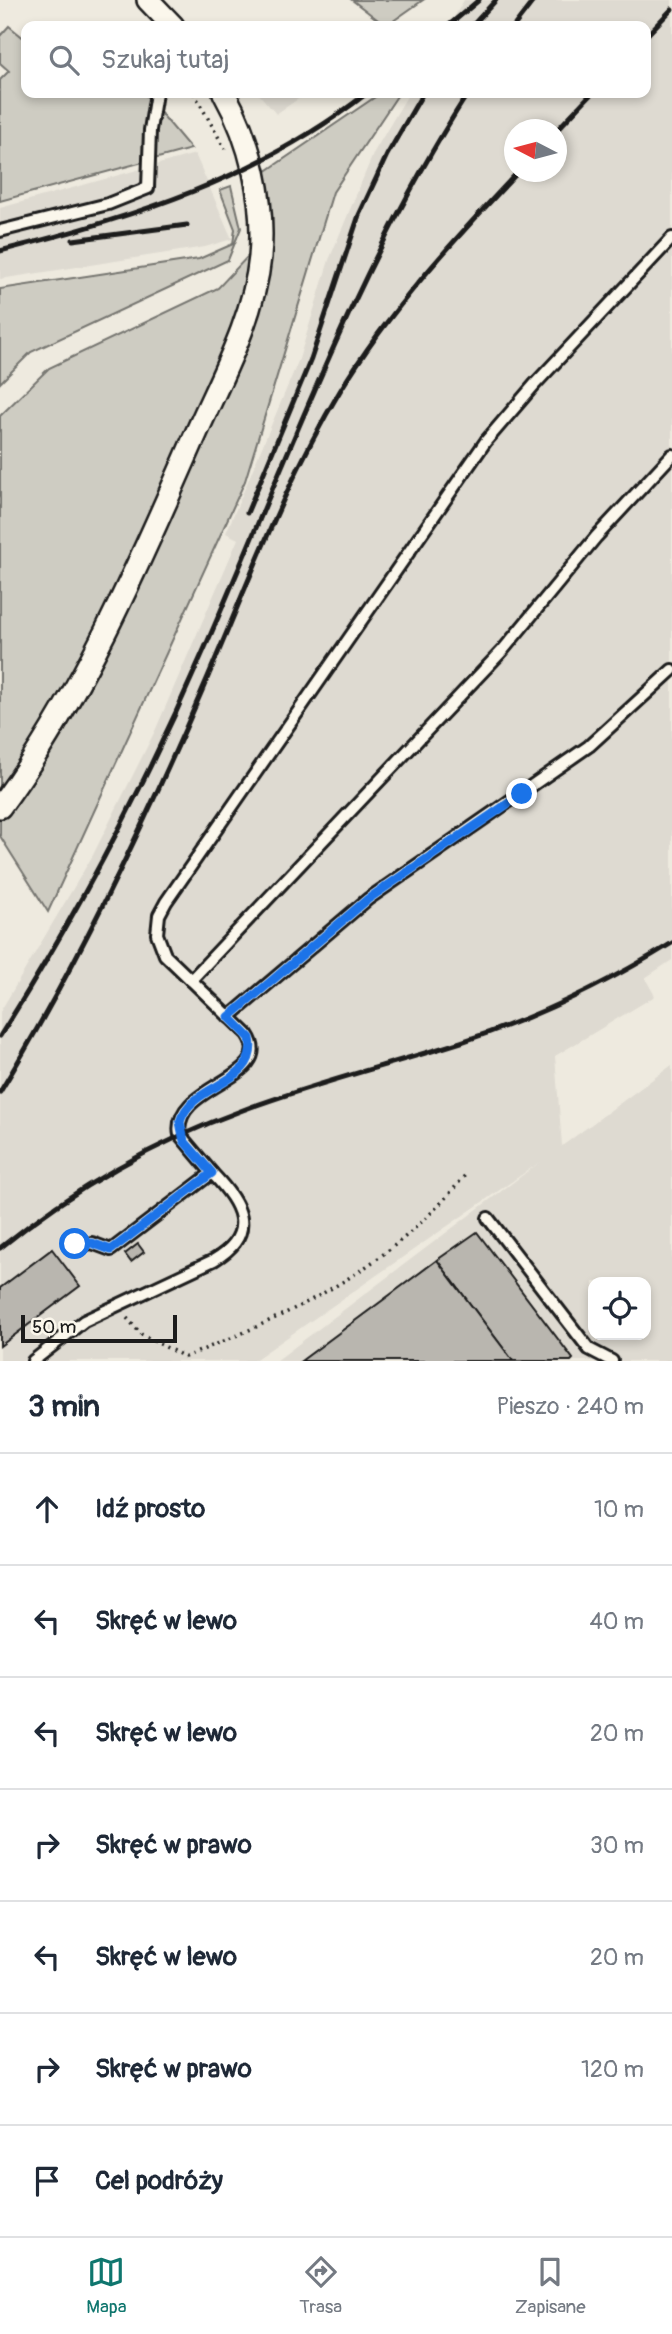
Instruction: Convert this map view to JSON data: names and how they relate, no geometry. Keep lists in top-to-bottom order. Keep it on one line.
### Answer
{"scale_bar":"50 m","north":"left","page":{"search":"Szukaj tutaj","scale":"50 m","heading":["3 min","Pieszo · 240 m"],"list":[["Idź prosto","10 m"],["Skręć w lewo","40 m"],["Skręć w lewo","20 m"],["Skręć w prawo","30 m"],["Skręć w lewo","20 m"],["Skręć w prawo","120 m"],"Cel podróży"],"nav":["Mapa","Trasa","Zapisane"]}}
